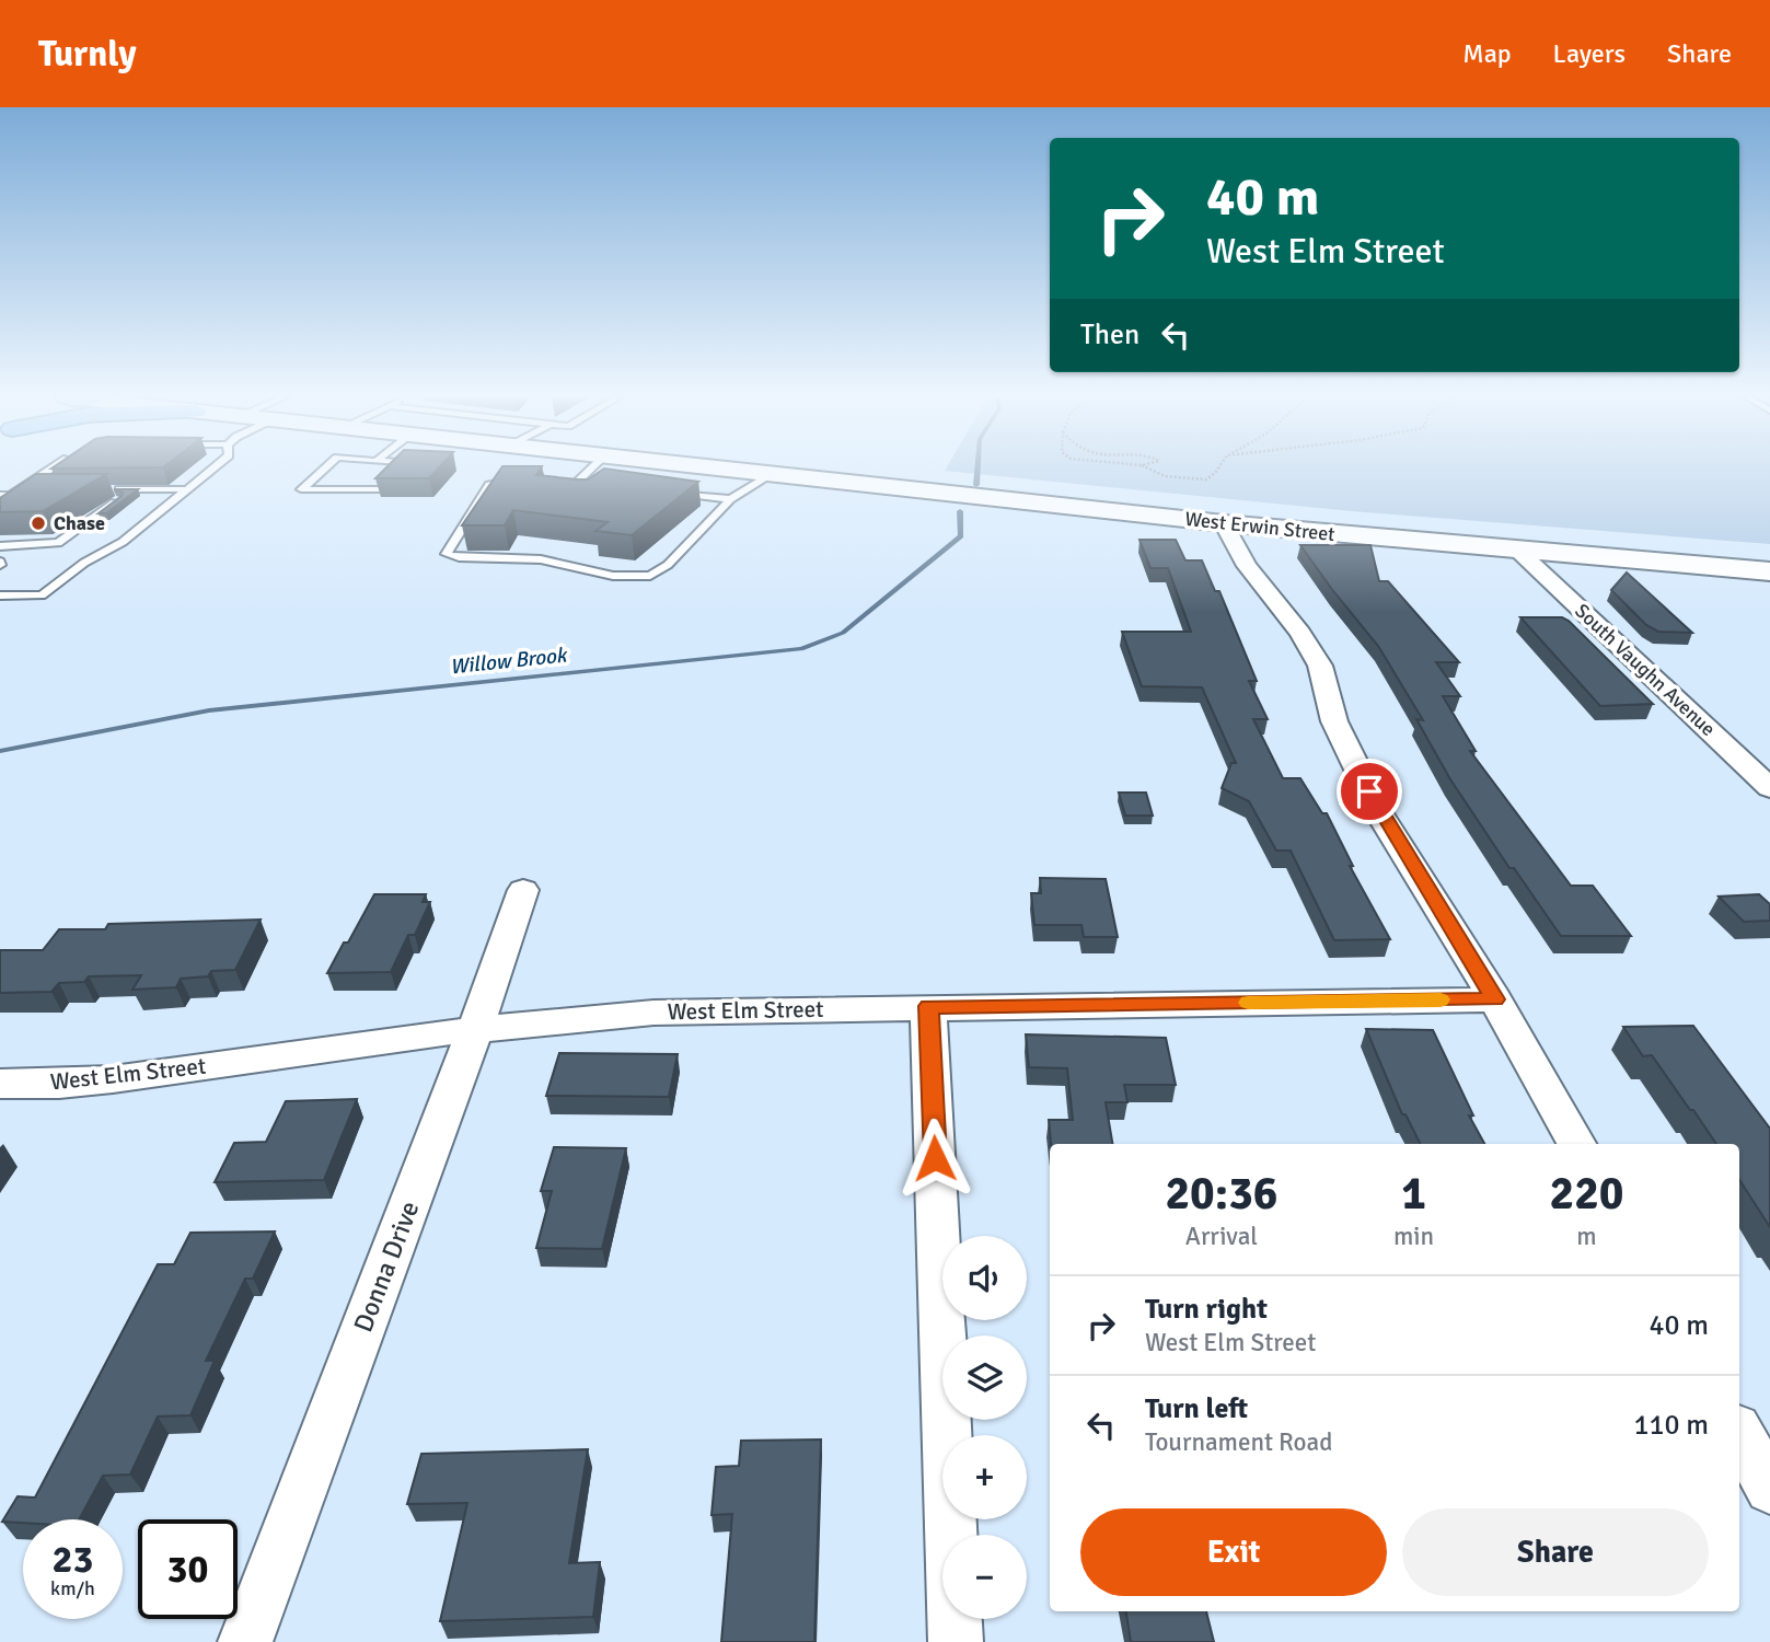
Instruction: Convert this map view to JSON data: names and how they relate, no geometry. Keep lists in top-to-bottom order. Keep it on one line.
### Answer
{"streets":{"main road":["West Erwin Street"],"street":["South Vaughn Avenue","West Elm Street","Donna Drive"]},"crossings":[["West Erwin Street","South Vaughn Avenue"],["West Elm Street","Donna Drive"]],"water":["Willow Brook"],"places":["Chase"],"page":{"header":"Turnly","nav":["Map","Layers","Share"],"turn":["40 m","West Elm Street"],"then":"Then","eta":["20:36","Arrival","1","min","220","m"],"map_buttons":["+","−"],"list":[{"name":"Turn right","note":"West Elm Street","value":"40 m"},{"name":"Turn left","note":"Tournament Road","value":"110 m"}],"buttons":["Exit","Share"],"speed":"23 km/h","limit":"30"}}
